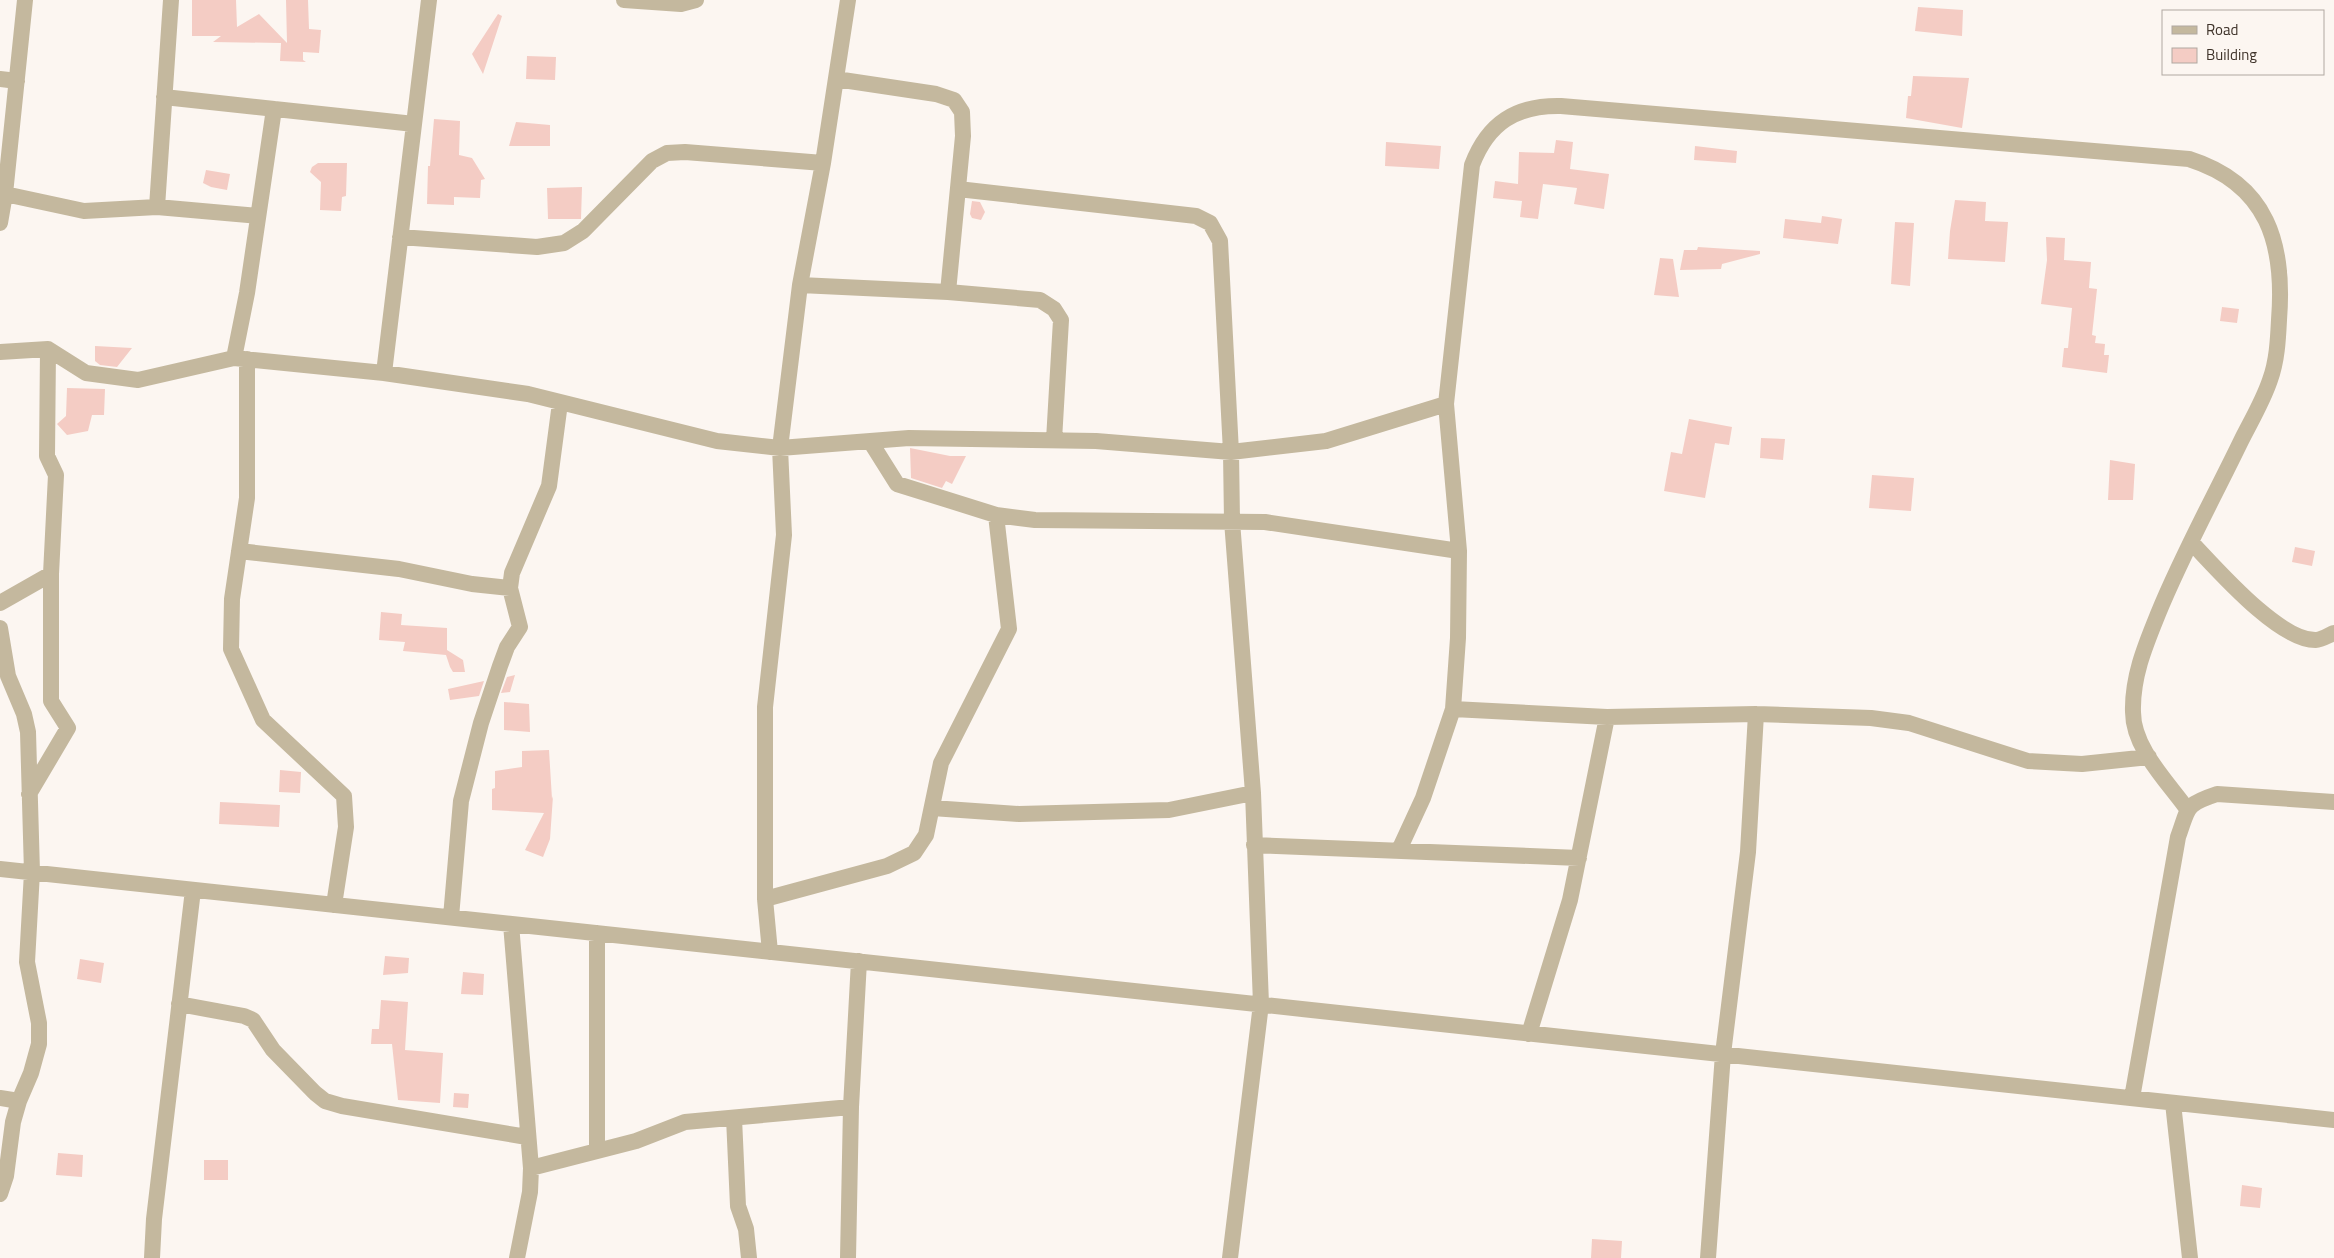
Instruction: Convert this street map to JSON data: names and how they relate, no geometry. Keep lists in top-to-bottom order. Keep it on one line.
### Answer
{"legend":["Road","Building"]}
